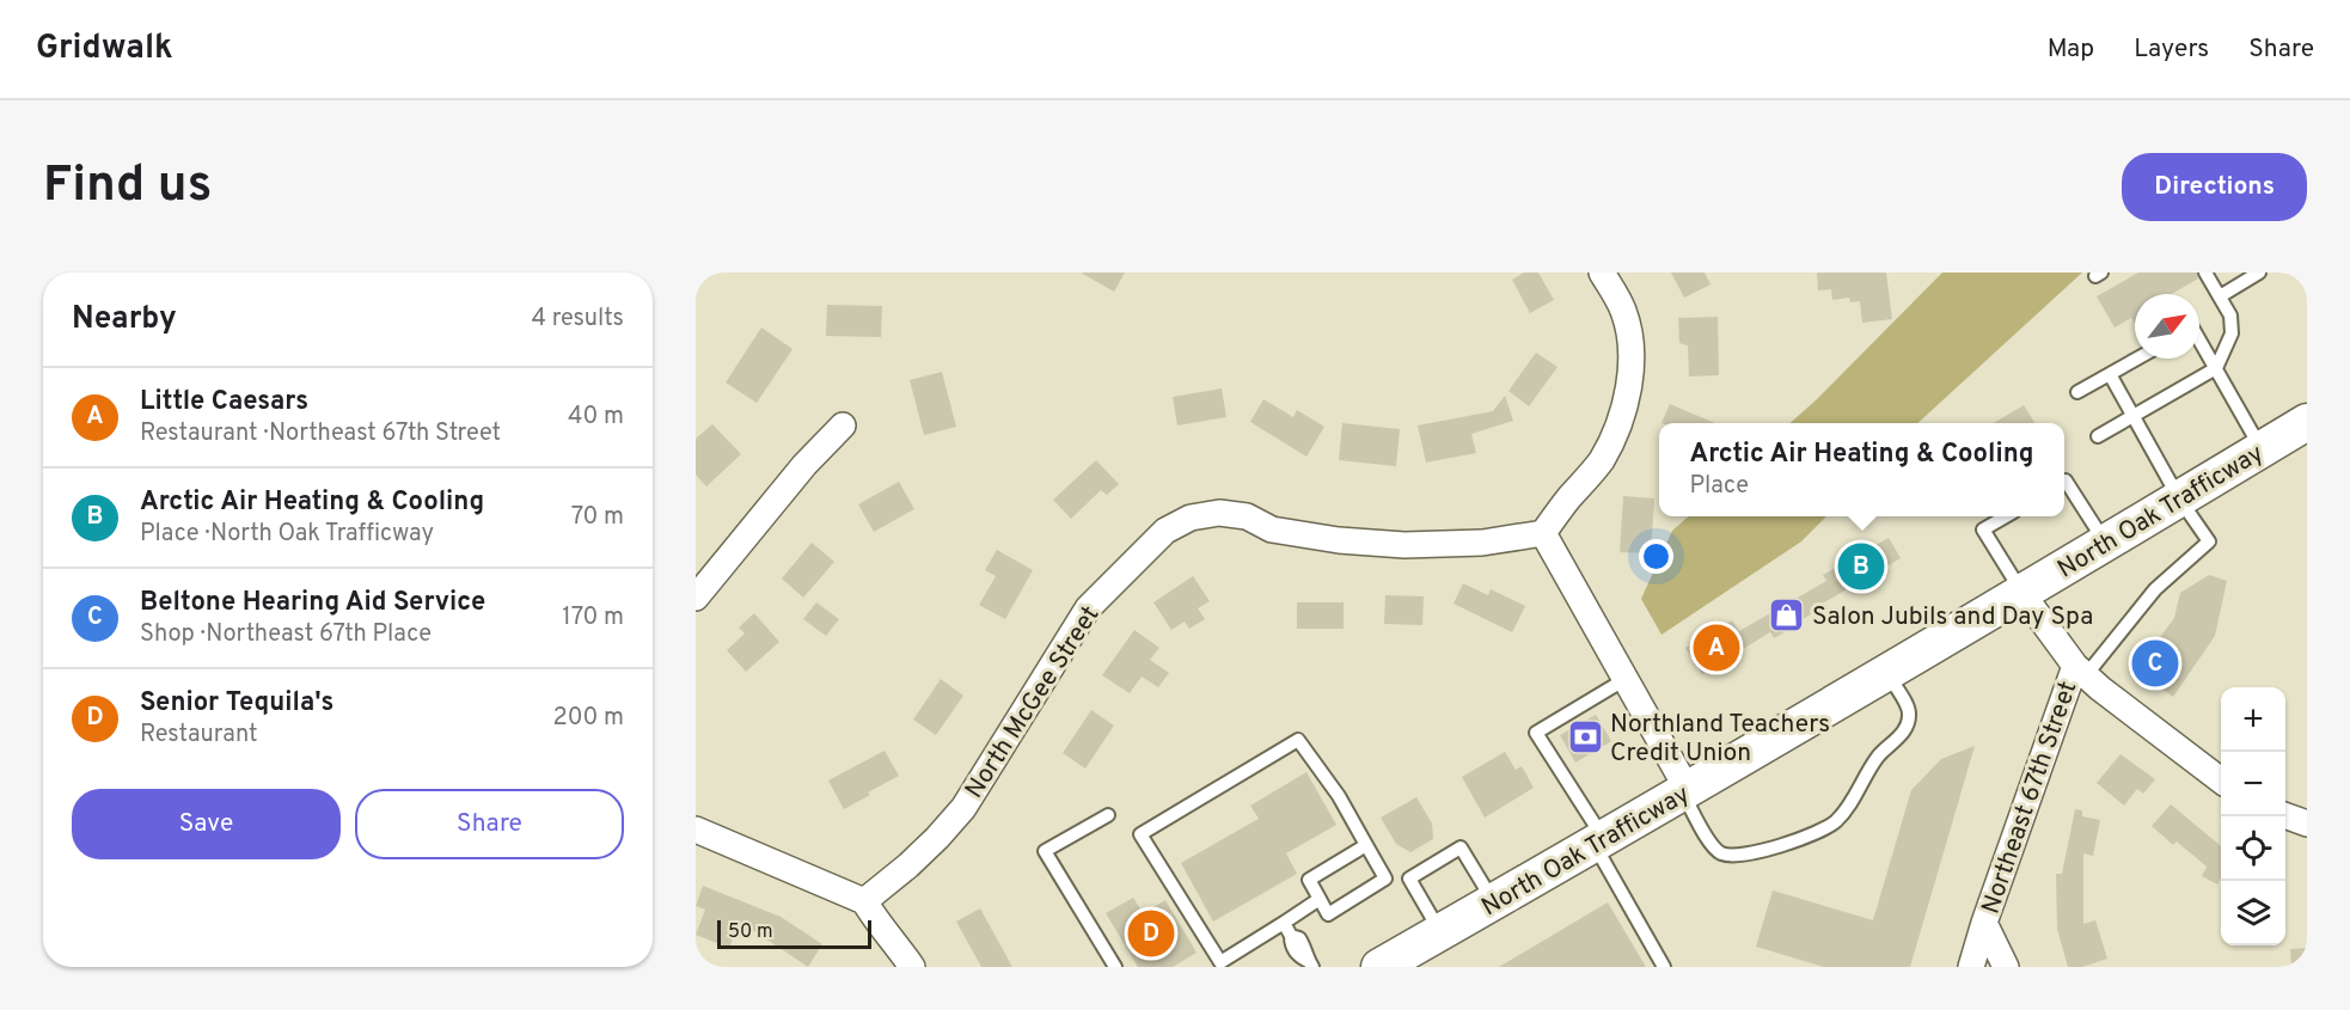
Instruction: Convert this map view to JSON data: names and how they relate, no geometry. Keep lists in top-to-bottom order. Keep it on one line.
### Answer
{"streets":{"main road":["North Oak Trafficway"],"street":["North McGee Street","Northeast 67th Street"]},"places":{"shop":["Salon Jubils and Day Spa"],"bank":["Northland Teachers Credit Union"]},"scale_bar":"50 m","north":"top right","page":{"header":"Gridwalk","nav":["Map","Layers","Share"],"buttons":["Directions",["Save","Share"]],"title":"Find us","heading":["Nearby","4 results"],"list":[{"mark":"A","name":"Little Caesars","note":"Restaurant · Northeast 67th Street","value":"40 m"},{"mark":"B","name":"Arctic Air Heating & Cooling","note":"Place · North Oak Trafficway","value":"70 m"},{"mark":"C","name":"Beltone Hearing Aid Service","note":"Shop · Northeast 67th Place","value":"170 m"},{"mark":"D","name":"Senior Tequila's","note":"Restaurant","value":"200 m"}],"popup":["Arctic Air Heating & Cooling","Place"],"pins":["B","A","C","D"],"map_buttons":["+","−"],"scale":"50 m"}}
